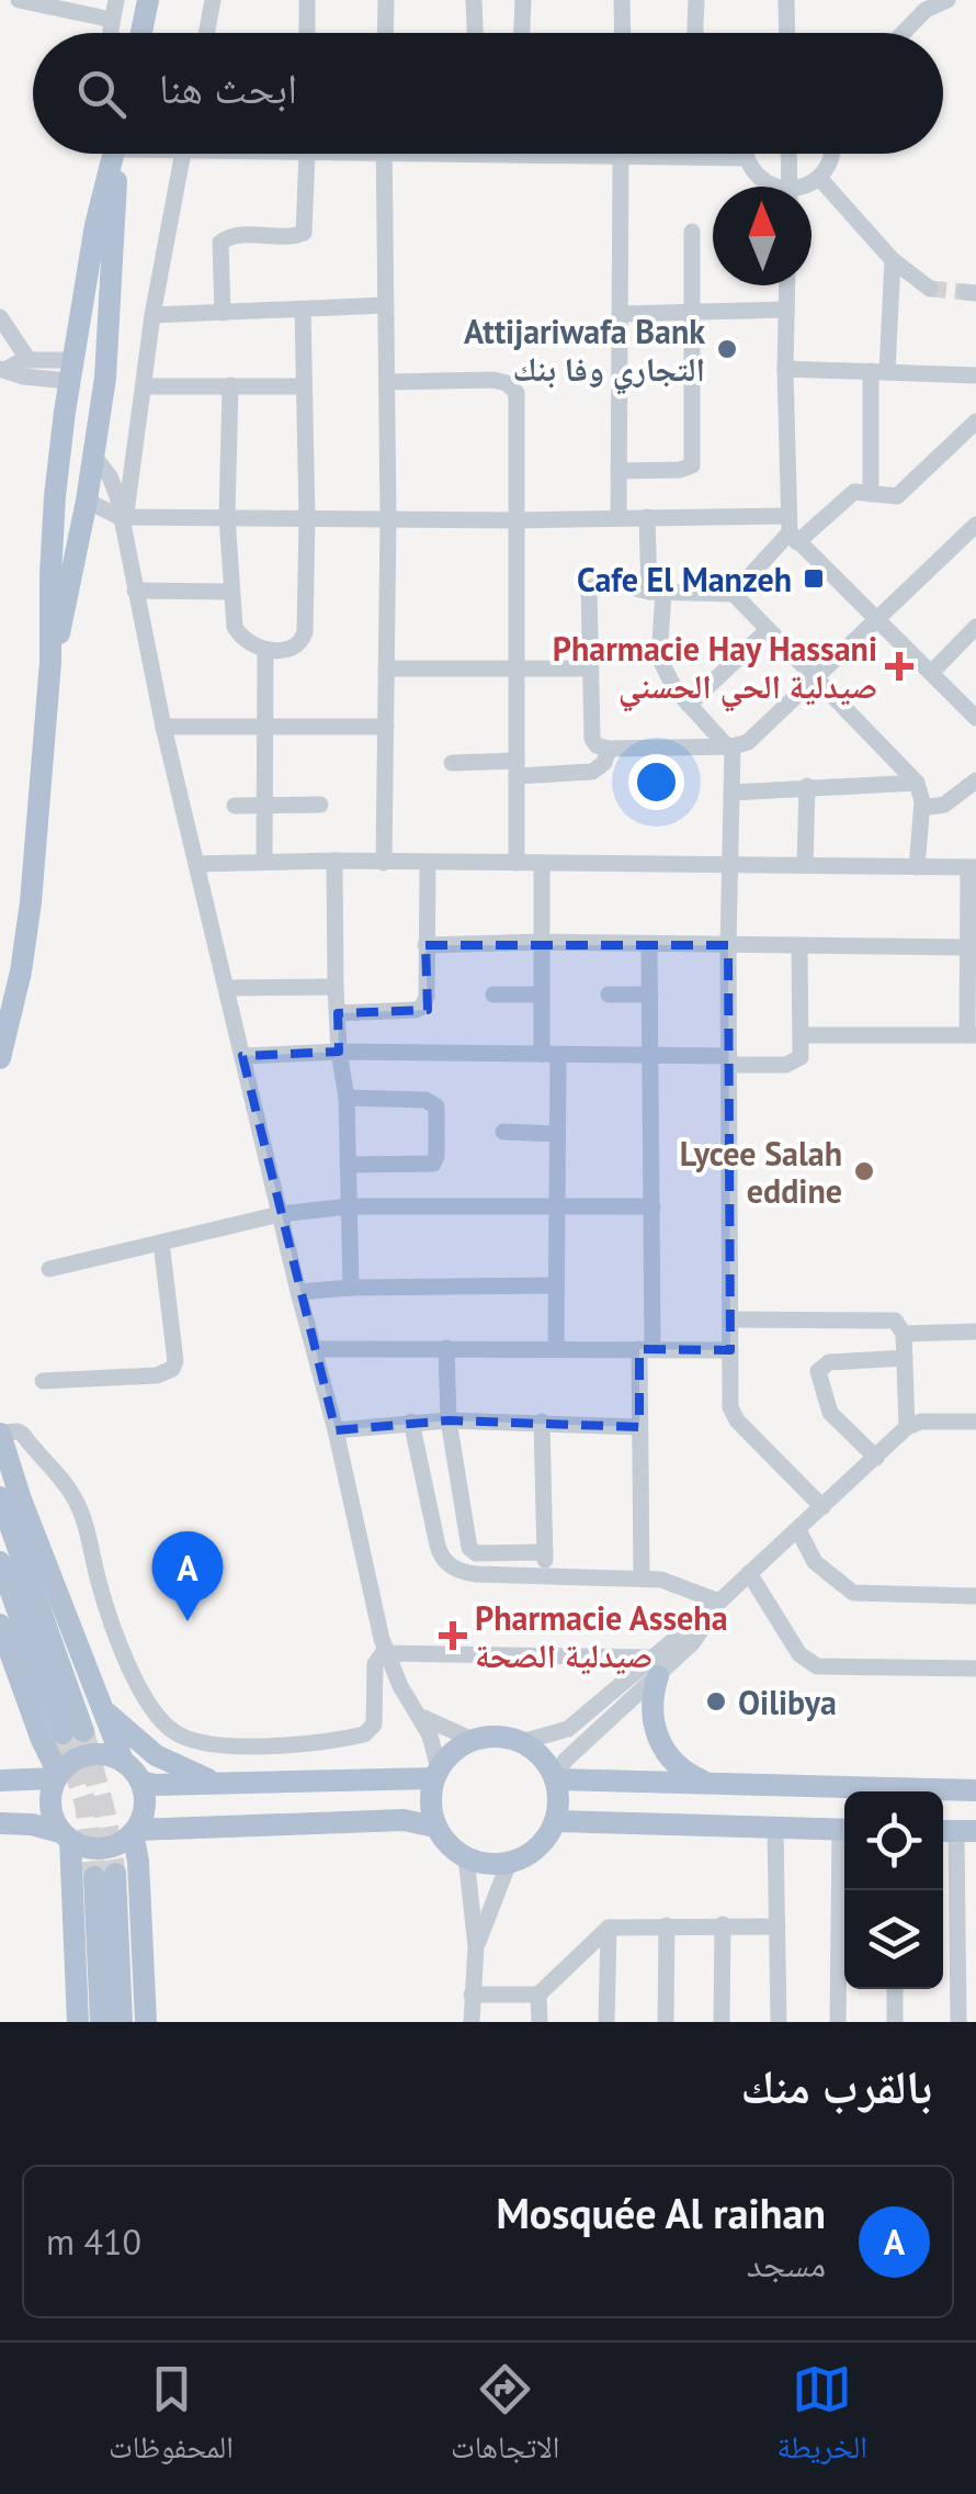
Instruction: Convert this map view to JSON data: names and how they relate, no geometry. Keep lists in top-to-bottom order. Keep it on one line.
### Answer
{"places":{"other":["Attijariwafa Bank التجاري وفا بنك","Lycee Salah eddine","Oilibya"],"transit":["Cafe El Manzeh"],"health":["Pharmacie Hay Hassani صيدلية الحي الحسني","Pharmacie Asseha صيدلية الصحة"]},"north":"top","page":{"search":"ابحث هنا","pins":"A","heading":"بالقرب منك","list":[{"mark":"A","name":"Mosquée Al raihan","note":"مسجد","value":"410 m"}],"nav":["الخريطة","الاتجاهات","المحفوظات"]}}
